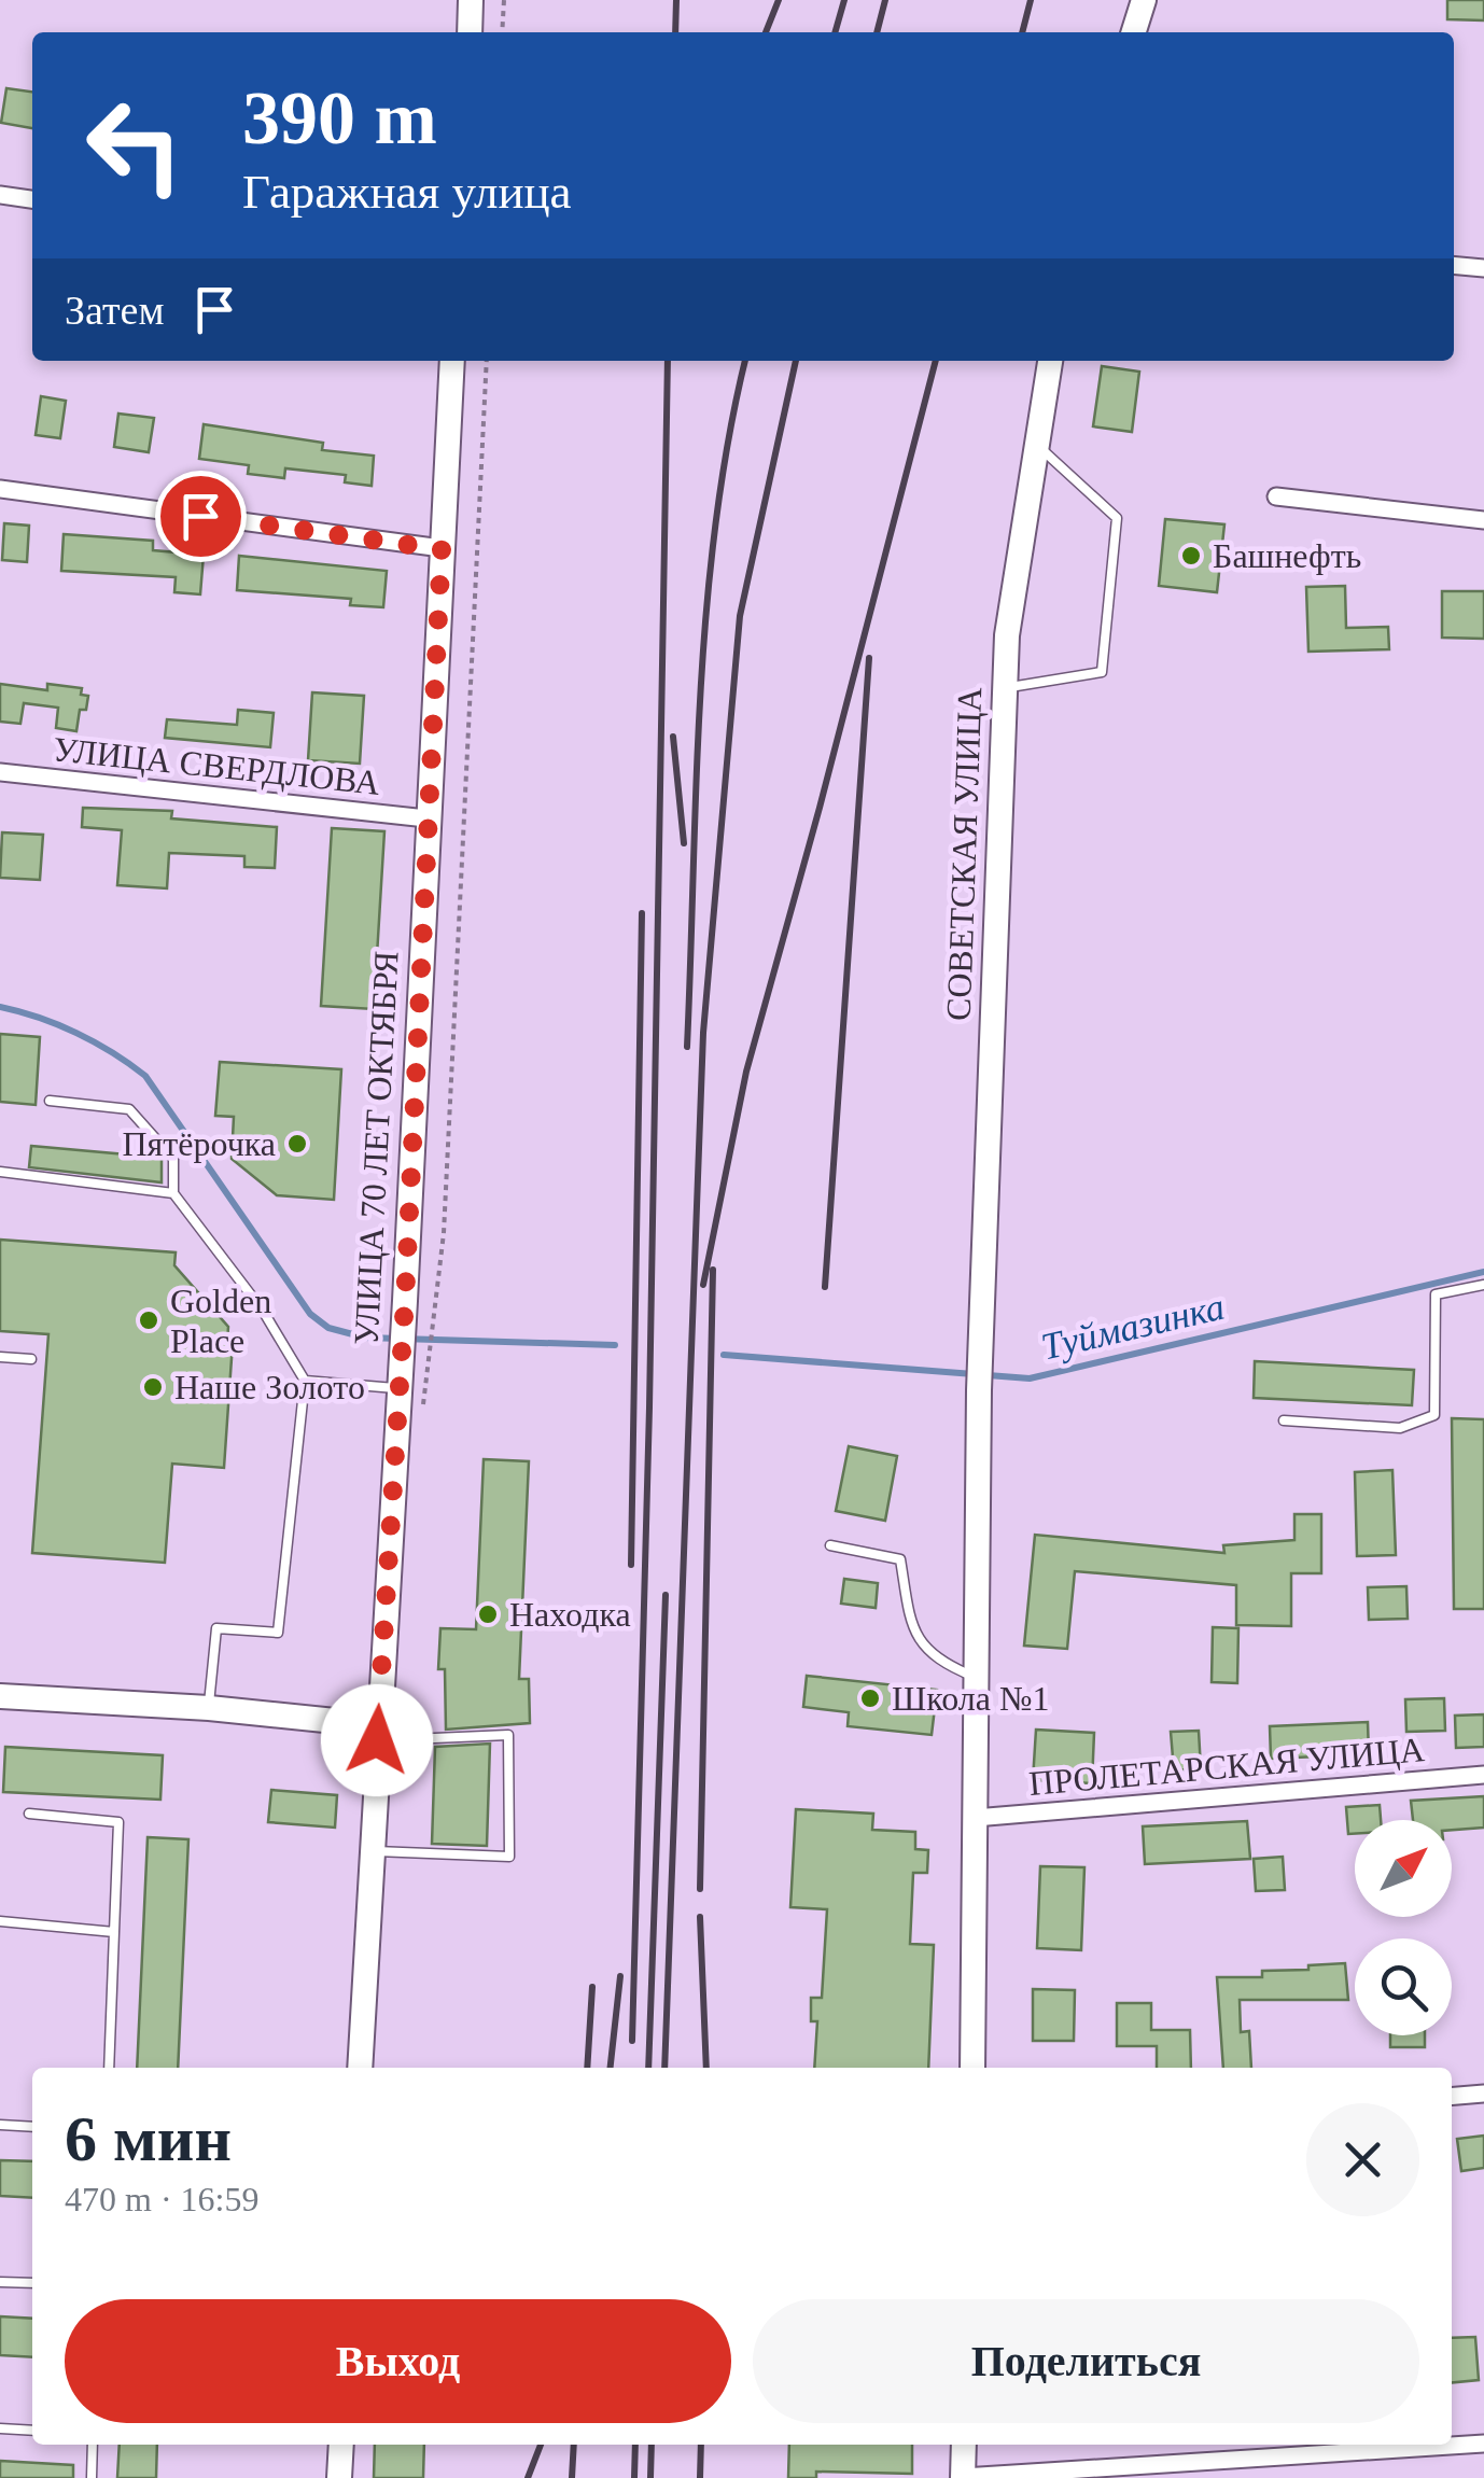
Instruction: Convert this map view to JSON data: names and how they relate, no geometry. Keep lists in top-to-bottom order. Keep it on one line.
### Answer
{"streets":{"street":["УЛИЦА СВЕРДЛОВА","СОВЕТСКАЯ УЛИЦА","УЛИЦА 70 ЛЕТ ОКТЯБРЯ","ПРОЛЕТАРСКАЯ УЛИЦА"]},"crossings":[["УЛИЦА СВЕРДЛОВА","УЛИЦА 70 ЛЕТ ОКТЯБРЯ"]],"water":["Туймазинка"],"places":["Башнефть","Пятёрочка","Golden Place","Наше Золото","Находка","Школа №1"],"north":"top right","page":{"turn":["390 m","Гаражная улица"],"then":"Затем","heading":["6 мин","470 m · 16:59"],"buttons":["Выход","Поделиться"]}}
